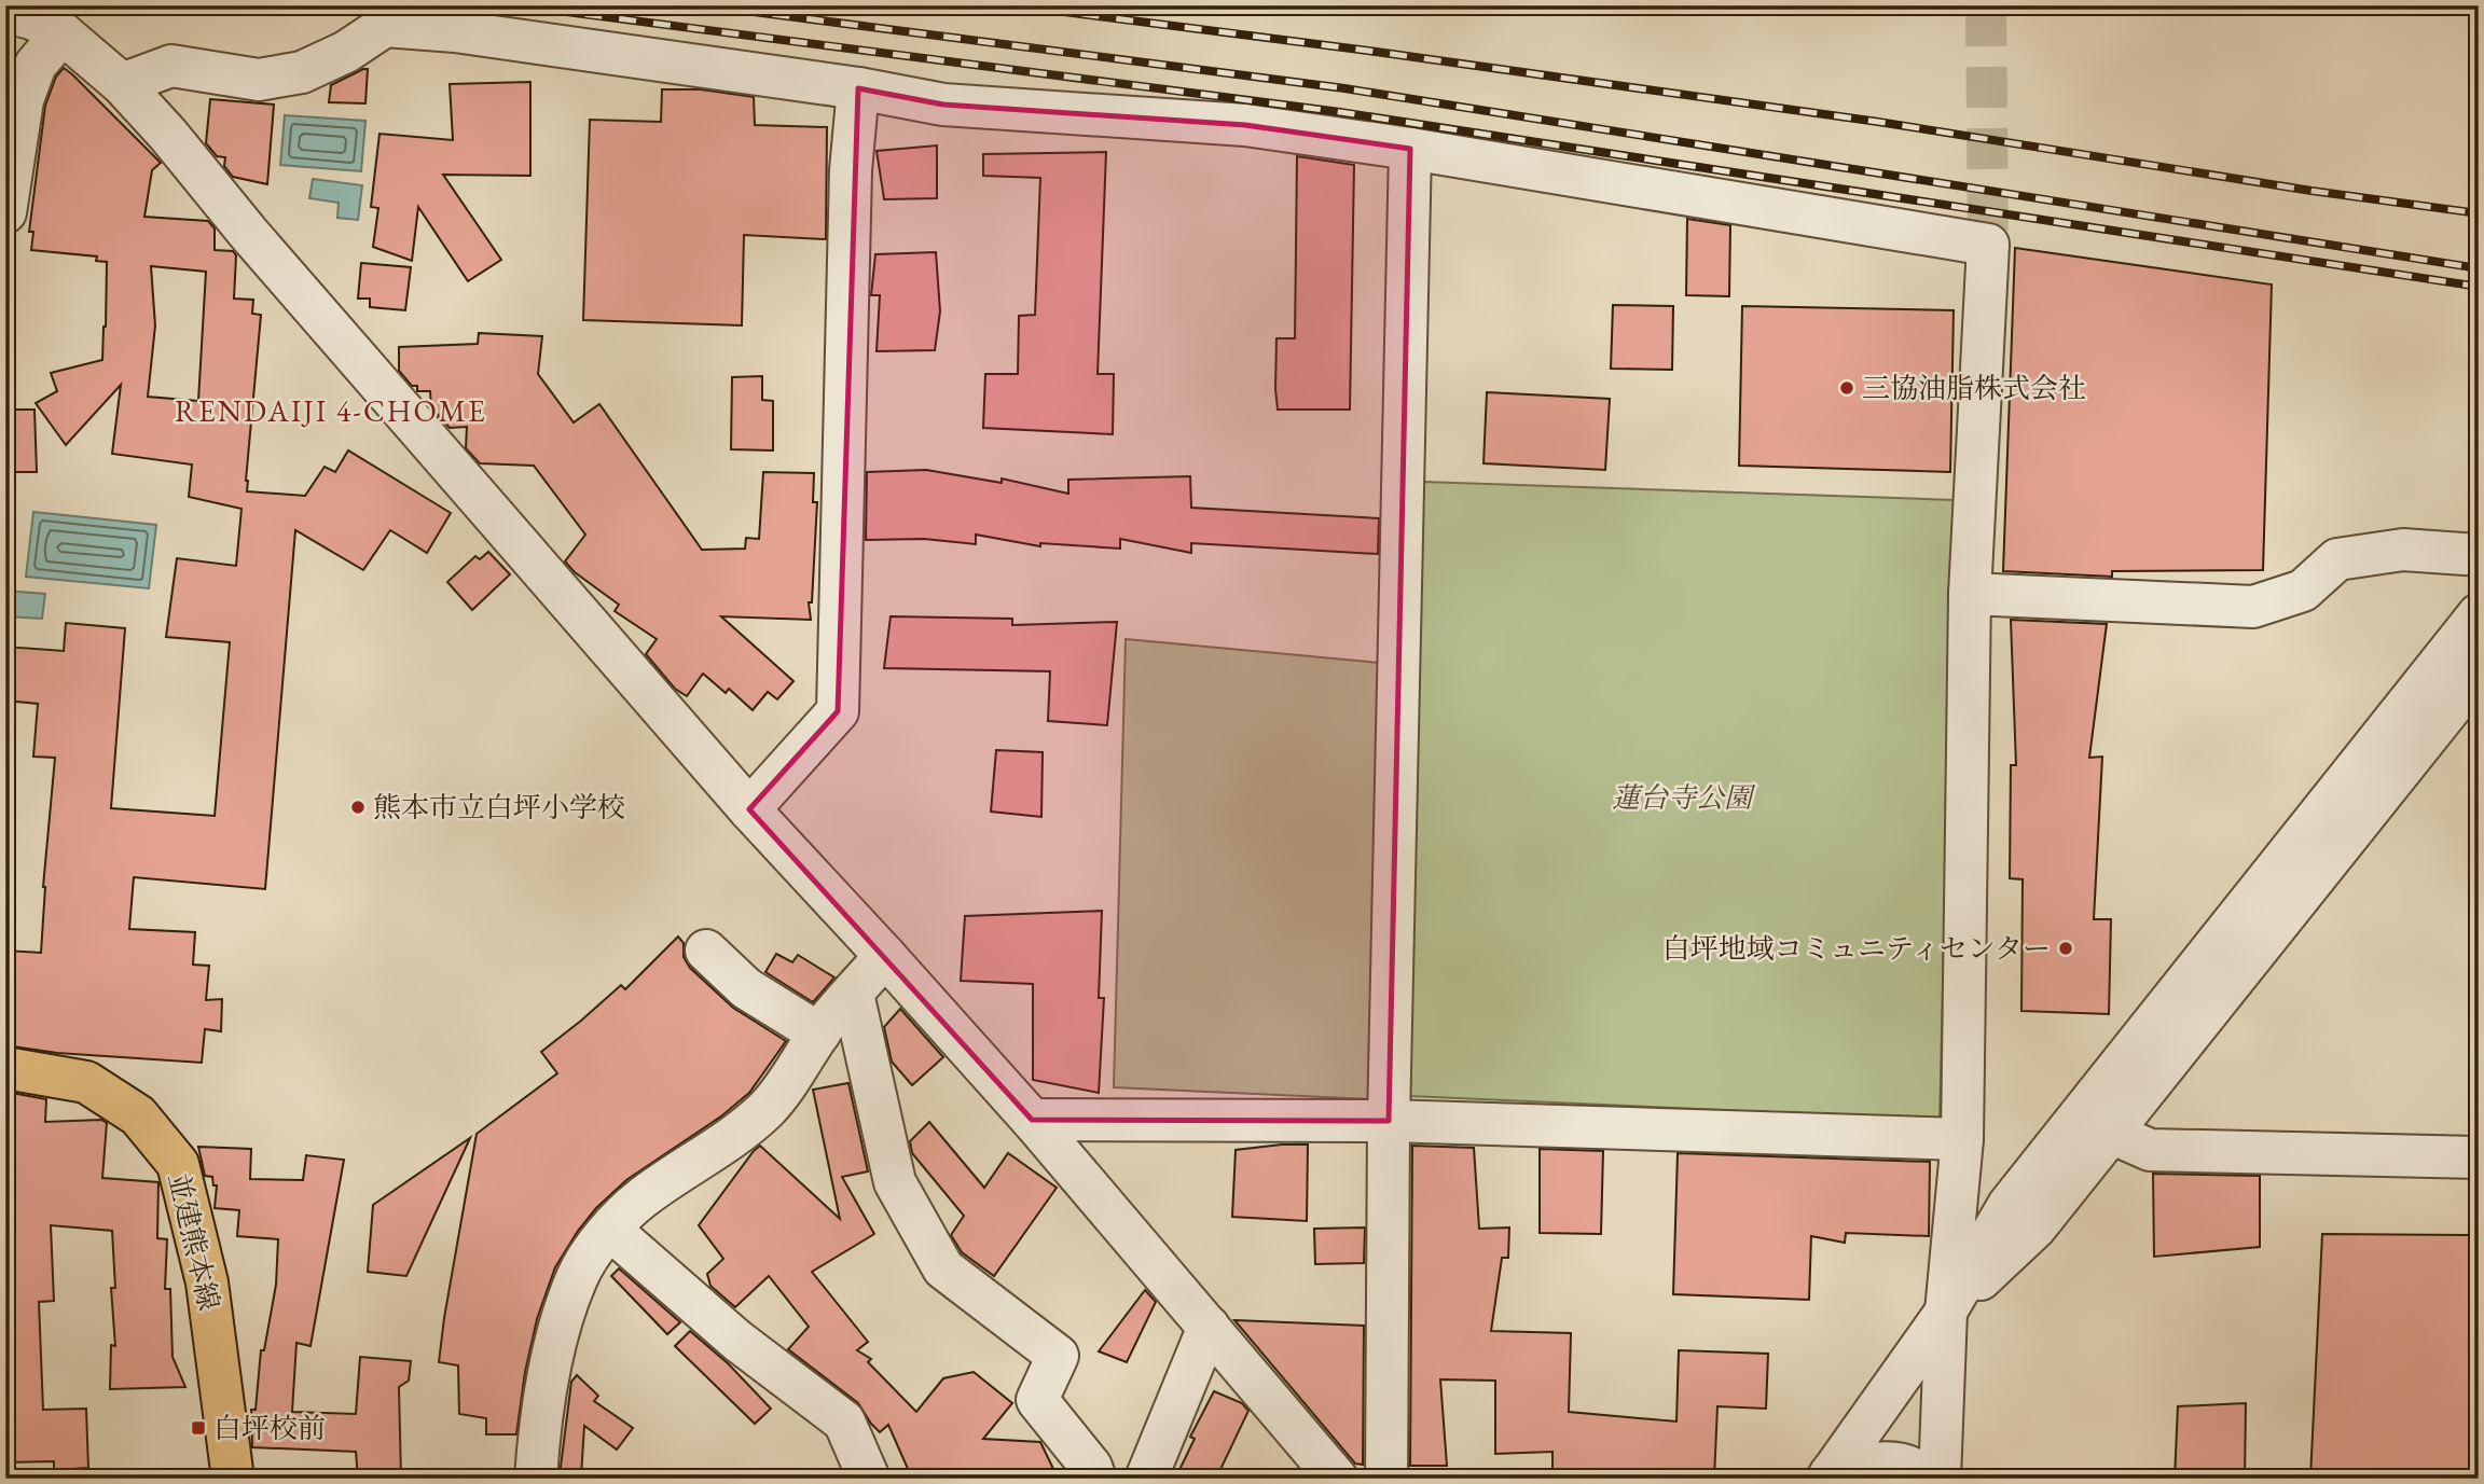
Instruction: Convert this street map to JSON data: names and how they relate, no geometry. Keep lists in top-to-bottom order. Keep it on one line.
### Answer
{"streets":{"main road":["並建熊本線"]},"districts":["RENDAIJI 4-CHOME"],"parks":["蓮台寺公園"],"places":{"other":["三協油脂株式会社","熊本市立白坪小学校","白坪地域コミュニティセンター"],"transit":["白坪校前"]}}
